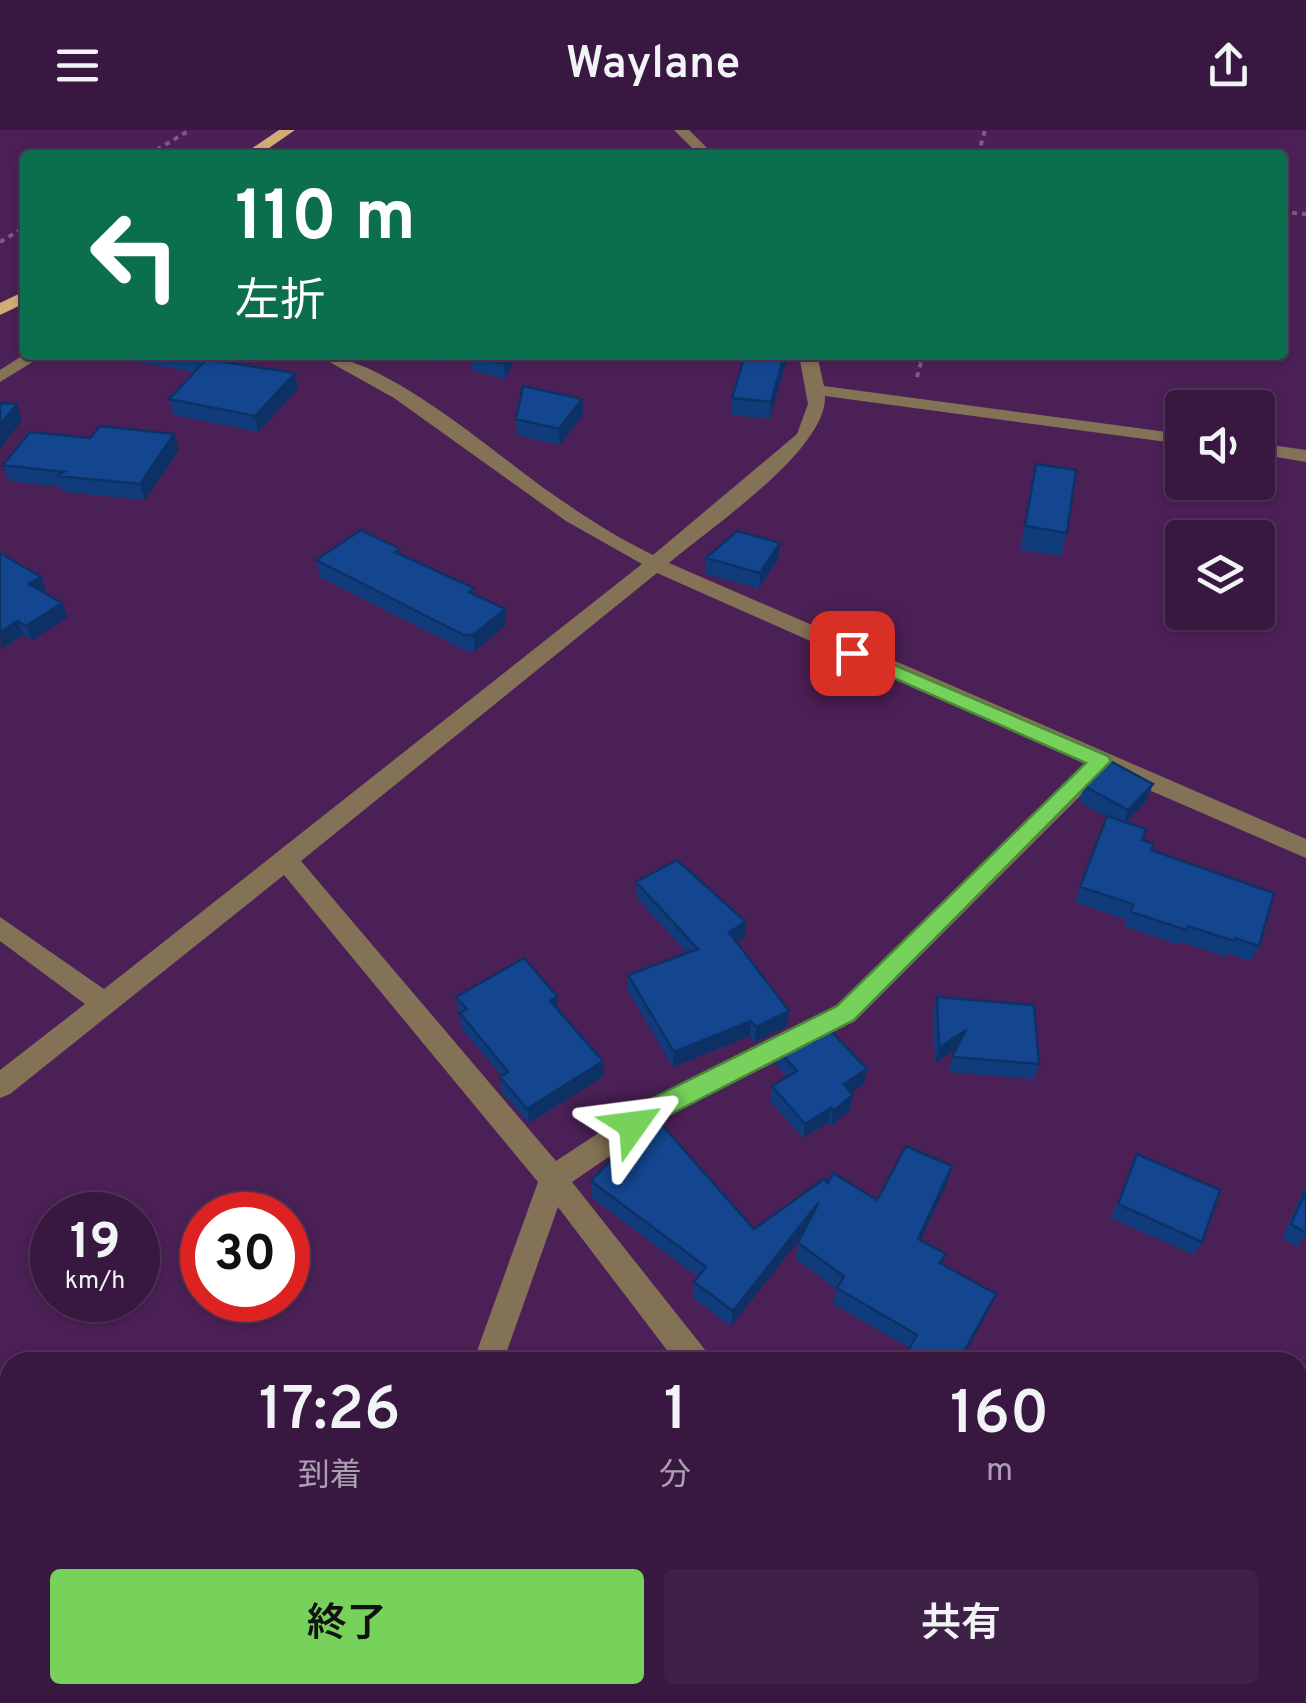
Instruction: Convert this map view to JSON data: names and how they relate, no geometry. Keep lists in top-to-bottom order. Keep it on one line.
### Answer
{"page":{"header":"Waylane","turn":["110 m","左折"],"speed":"19 km/h","limit":"30","eta":["17:26","到着","1","分","160","m"],"buttons":["終了","共有"]}}
